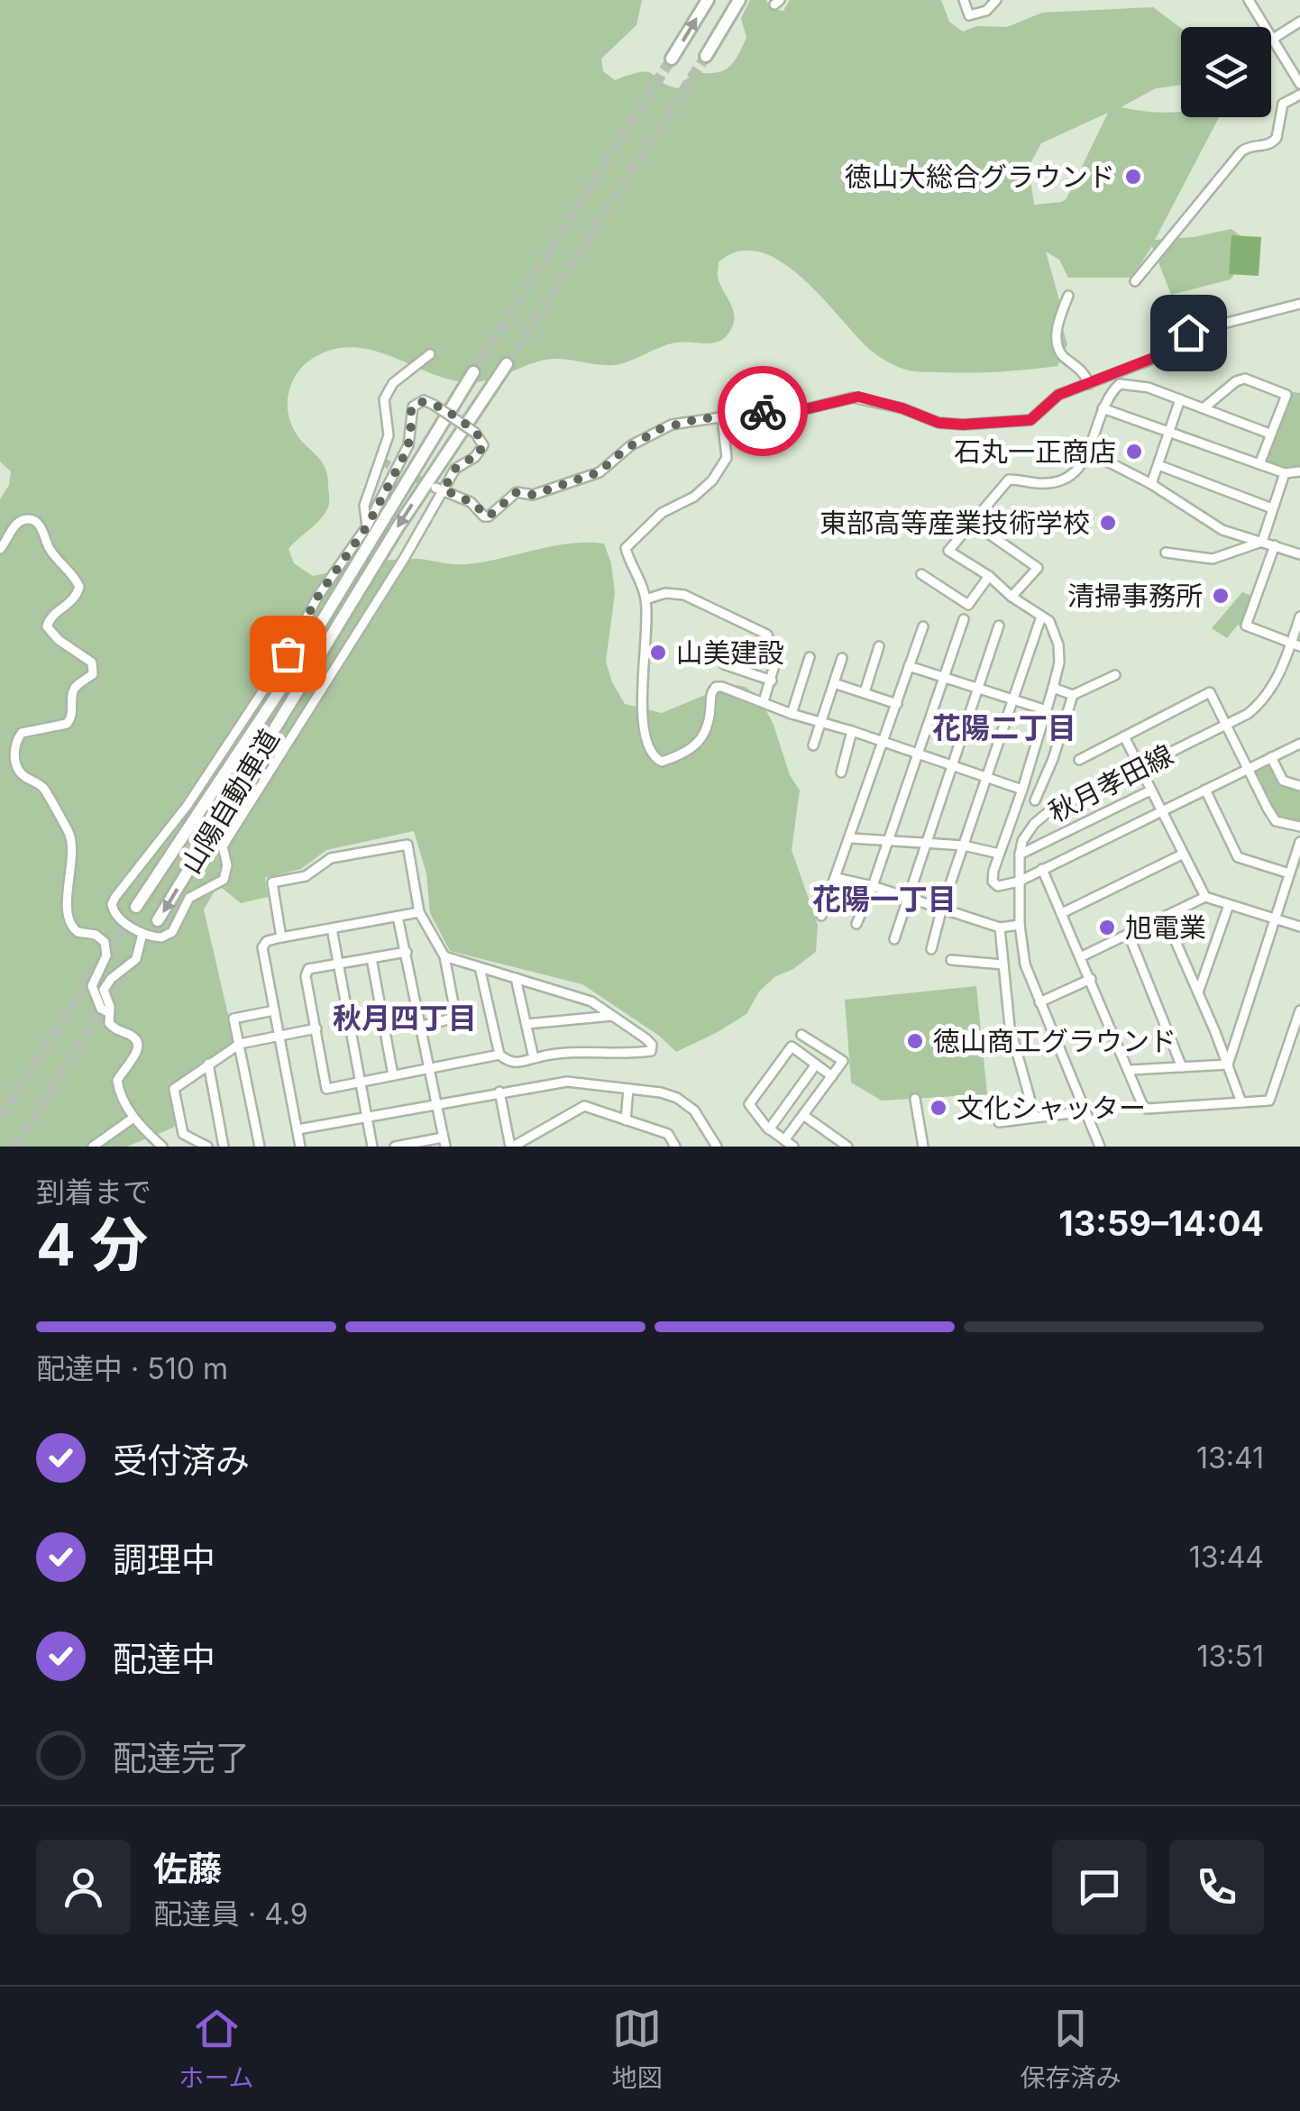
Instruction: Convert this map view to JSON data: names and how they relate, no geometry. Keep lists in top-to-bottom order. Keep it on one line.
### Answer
{"streets":{"highway":["山陽自動車道"],"street":["秋月孝田線"]},"districts":["花陽二丁目","花陽一丁目","秋月四丁目"],"places":["徳山大総合グラウンド","石丸一正商店","東部高等産業技術学校","清掃事務所","山美建設","旭電業","徳山商工グラウンド","文化シャッター"],"page":{"heading":["4 分","到着まで","13:59–14:04"],"panel":["佐藤","配達員 · 4.9"],"bar":"配達中 · 510 m","list":[["受付済み","13:41"],["調理中","13:44"],["配達中","13:51"],"配達完了"],"tabs":["ホーム","地図","保存済み"]}}
